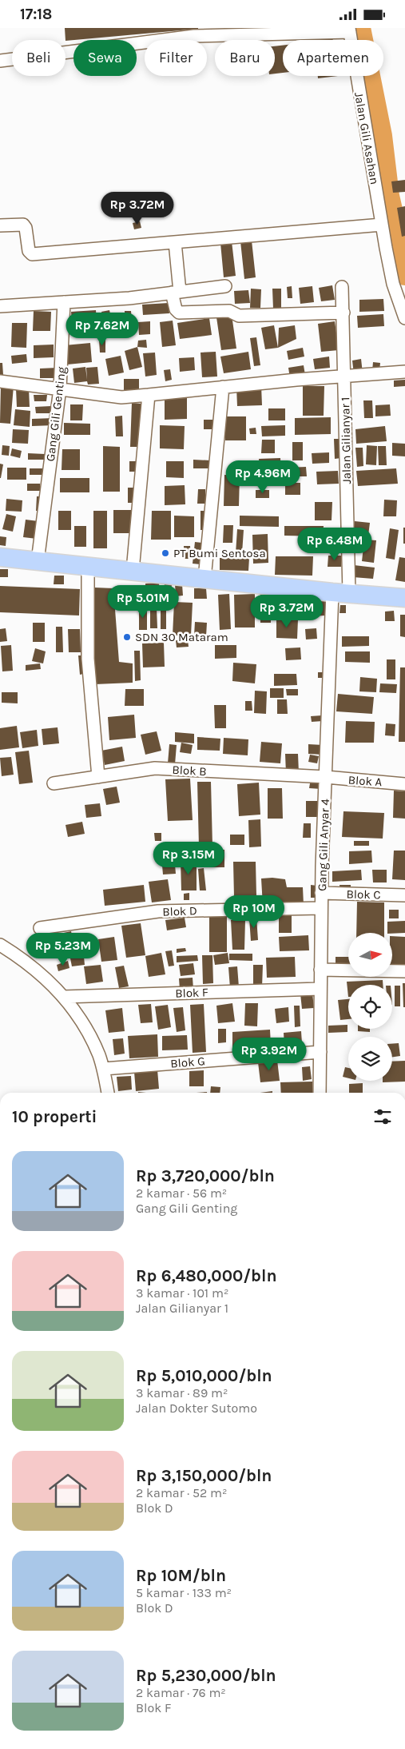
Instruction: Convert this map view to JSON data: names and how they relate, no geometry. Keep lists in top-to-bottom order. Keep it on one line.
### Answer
{"streets":{"street":["Jalan Gili Asahan","Gang Gili Genting","Jalan Gilianyar 1","Blok B","Blok A","Gang Gili Anyar 4","Blok C","Blok D","Blok F","Blok G"]},"crossings":[["Jalan Gilianyar 1","Gang Gili Anyar 4"],["Blok B","Blok A"],["Blok B","Gang Gili Anyar 4"],["Blok A","Gang Gili Anyar 4"],["Gang Gili Anyar 4","Blok C"],["Gang Gili Anyar 4","Blok D"],["Gang Gili Anyar 4","Blok F"],["Gang Gili Anyar 4","Blok G"]],"places":["PT Bumi Sentosa","SDN 30 Mataram"],"north":"right","page":{"status":"17:18","chip":["Beli","Sewa","Filter","Baru","Apartemen"],"price":["Rp 3.72M","Rp 7.62M","Rp 4.96M","Rp 6.48M","Rp 5.01M","Rp 3.72M","Rp 3.15M","Rp 10M","Rp 5.23M","Rp 3.92M"],"heading":"10 properti","list":[{"name":"Rp 3,720,000/bln","note":"2 kamar · 56 m² · Gang Gili Genting"},{"name":"Rp 6,480,000/bln","note":"3 kamar · 101 m² · Jalan Gilianyar 1"},{"name":"Rp 5,010,000/bln","note":"3 kamar · 89 m² · Jalan Dokter Sutomo"},{"name":"Rp 3,150,000/bln","note":"2 kamar · 52 m² · Blok D"},{"name":"Rp 10M/bln","note":"5 kamar · 133 m² · Blok D"},{"name":"Rp 5,230,000/bln","note":"2 kamar · 76 m² · Blok F"}]}}
